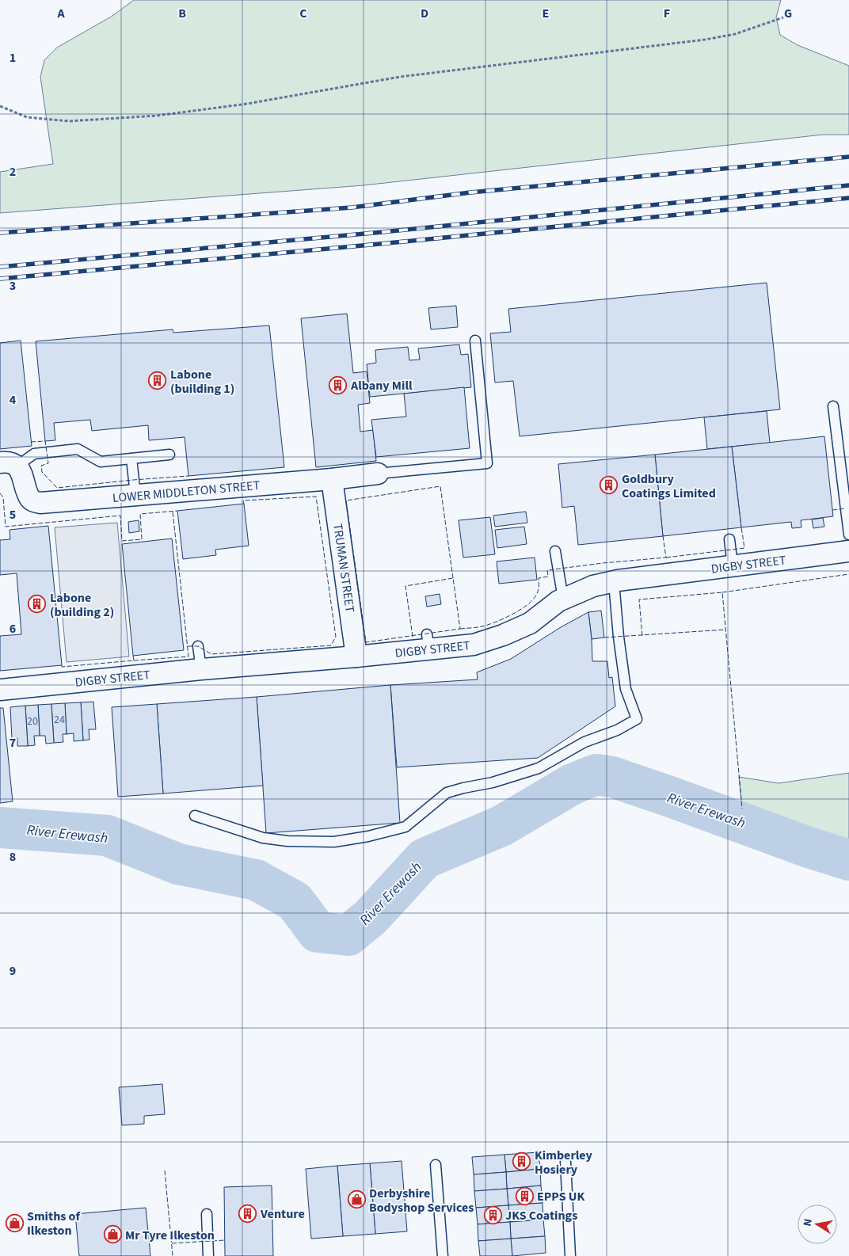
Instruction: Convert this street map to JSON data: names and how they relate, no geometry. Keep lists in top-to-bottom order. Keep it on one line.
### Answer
{"streets":{"street":["LOWER MIDDLETON STREET","DIGBY STREET","TRUMAN STREET"]},"crossings":[["LOWER MIDDLETON STREET","TRUMAN STREET"],["DIGBY STREET","TRUMAN STREET"]],"water":["River Erewash"],"places":{"building":["Labone (building 1)","Albany Mill","Goldbury Coatings Limited","Labone (building 2)","Kimberley Hosiery","EPPS UK","Venture","JKS Coatings"],"shop":["Derbyshire Bodyshop Services","Smiths of Ilkeston","Mr Tyre Ilkeston"]},"house_numbers":["24","20"],"north":"left","grid":{"columns":["A","B","C","D","E","F","G"],"rows":["1","2","3","4","5","6","7","8","9"]}}
